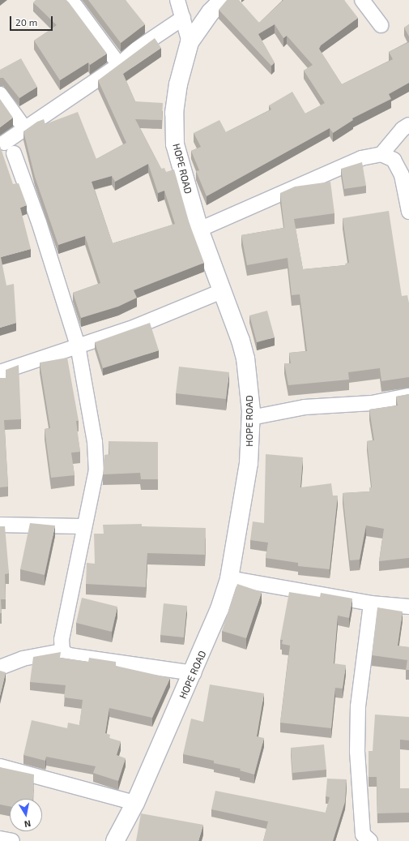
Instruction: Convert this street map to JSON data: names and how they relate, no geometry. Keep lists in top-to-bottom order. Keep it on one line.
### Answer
{"streets":{"street":["HOPE ROAD"]},"scale_bar":"20 m","north":"bottom"}
